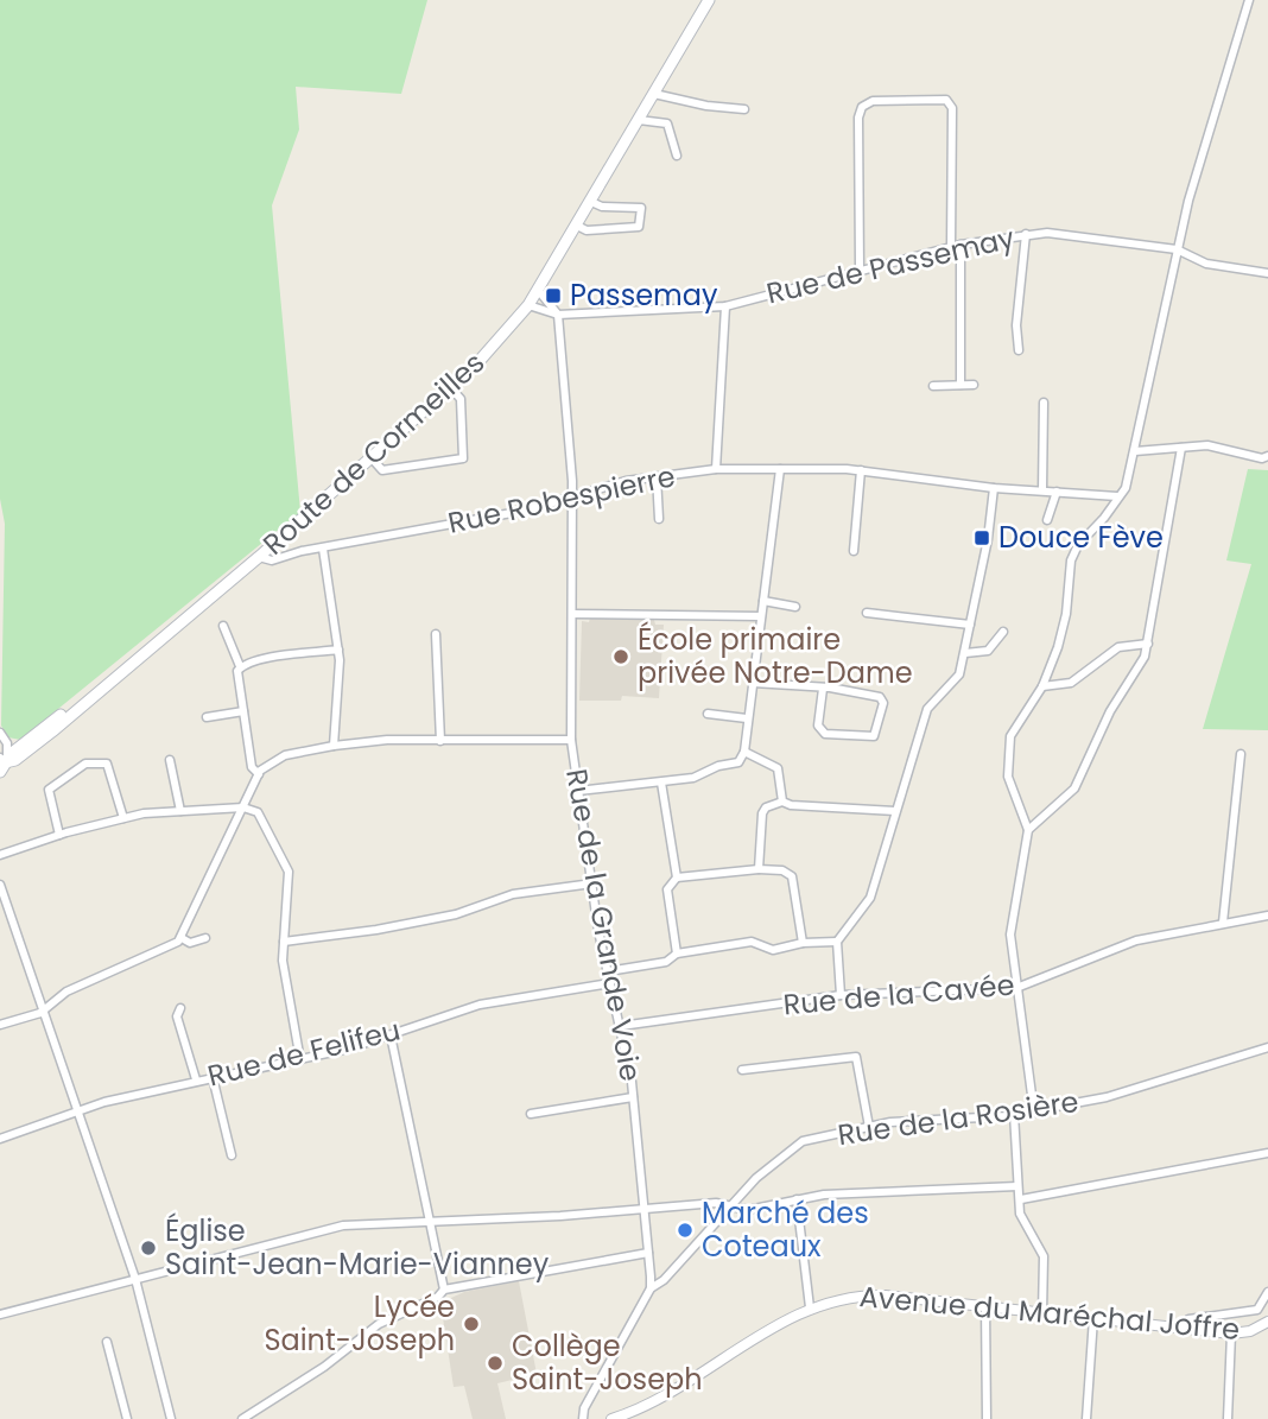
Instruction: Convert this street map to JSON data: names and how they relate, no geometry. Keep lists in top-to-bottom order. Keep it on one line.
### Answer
{"streets":{"main road":["Route de Cormeilles"],"street":["Rue de Passemay","Rue Robespierre","Rue de la Grande Voie","Rue de la Cavée","Rue de Felifeu","Rue de la Rosière","Avenue du Maréchal Joffre"]},"crossings":[["Rue de Passemay","Rue de la Grande Voie"],["Route de Cormeilles","Rue Robespierre"],["Rue Robespierre","Rue de la Grande Voie"],["Rue de la Grande Voie","Rue de la Cavée"],["Rue de la Grande Voie","Rue de Felifeu"],["Rue de la Grande Voie","Rue de la Rosière"]],"places":{"transit":["Passemay","Douce Fève"],"other":["École primaire privée Notre-Dame","Marché des Coteaux","Église Saint-Jean-Marie-Vianney","Lycée Saint-Joseph","Collège Saint-Joseph"]}}
